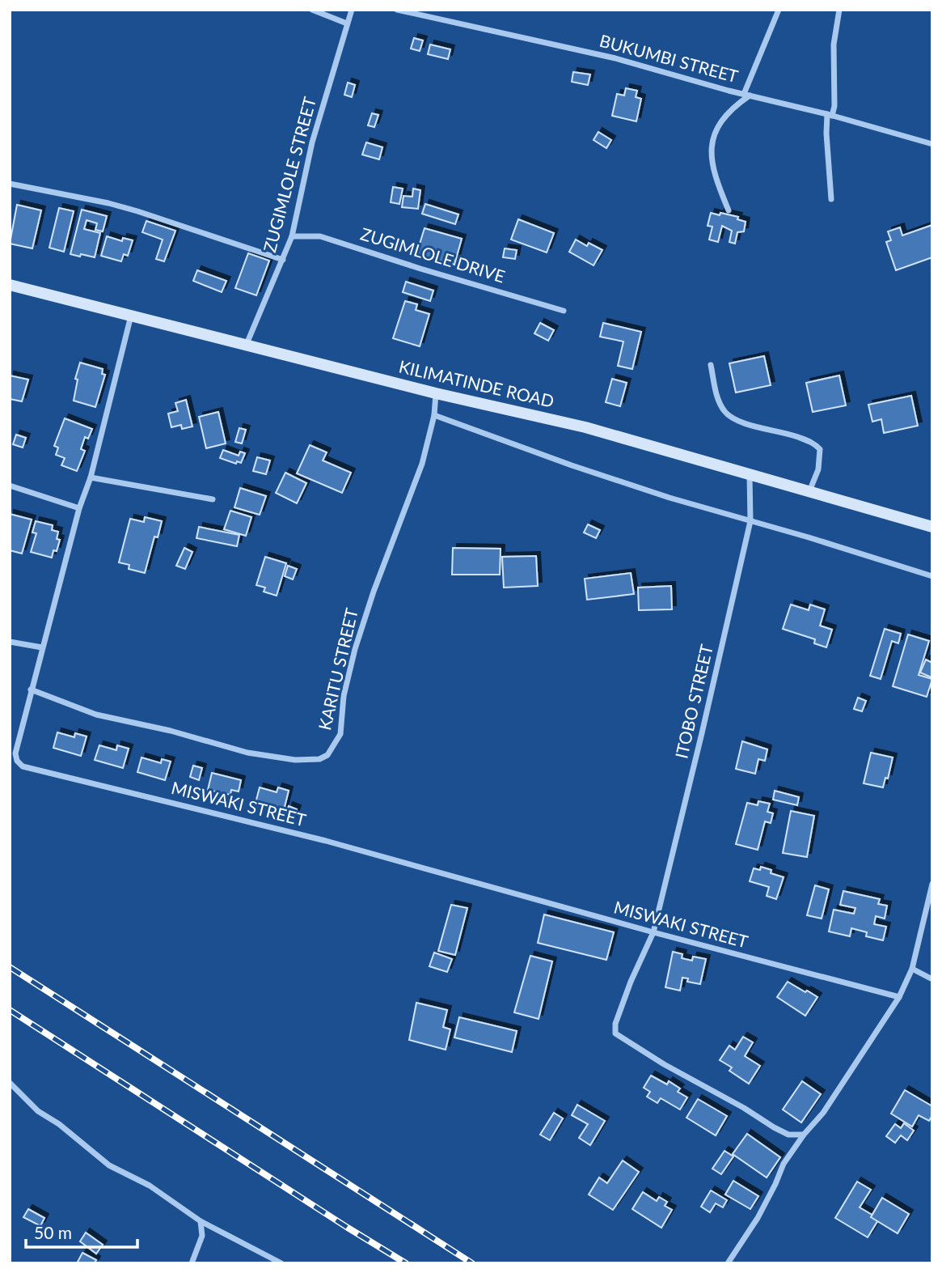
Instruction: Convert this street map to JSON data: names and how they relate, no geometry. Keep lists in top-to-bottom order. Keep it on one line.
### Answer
{"streets":{"main road":["KILIMATINDE ROAD"],"street":["BUKUMBI STREET","ZUGIMLOLE STREET","ZUGIMLOLE DRIVE","KARITU STREET","ITOBO STREET","MISWAKI STREET"]},"crossings":[["ZUGIMLOLE STREET","ZUGIMLOLE DRIVE"],["ZUGIMLOLE STREET","KILIMATINDE ROAD"],["KILIMATINDE ROAD","KARITU STREET"],["KILIMATINDE ROAD","ITOBO STREET"],["KILIMATINDE ROAD","MISWAKI STREET"],["KARITU STREET","MISWAKI STREET"],["ITOBO STREET","MISWAKI STREET"]],"scale_bar":"50 m"}
